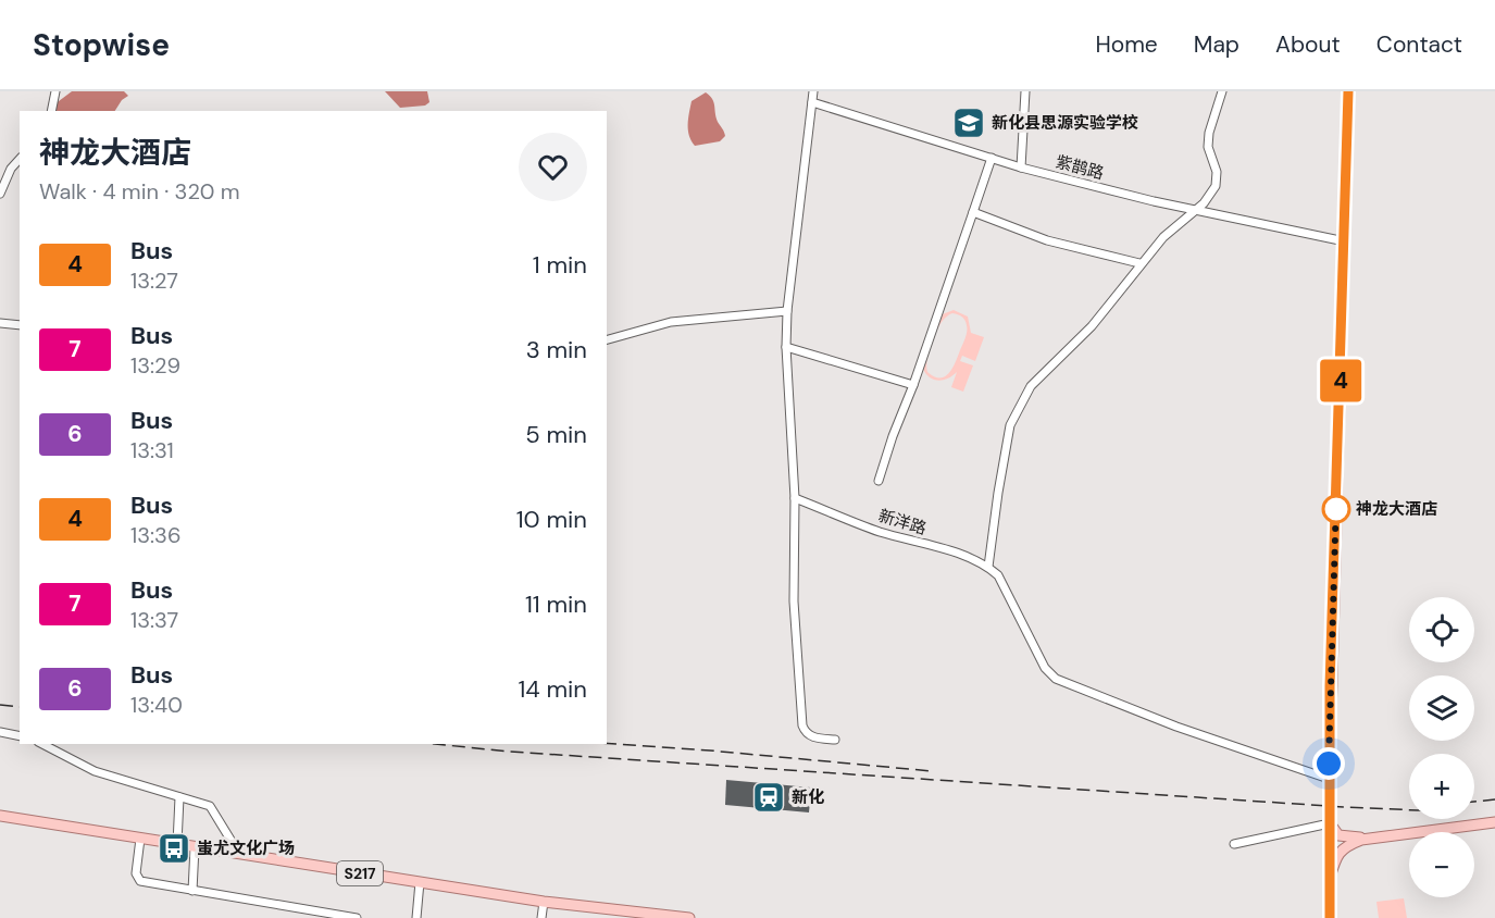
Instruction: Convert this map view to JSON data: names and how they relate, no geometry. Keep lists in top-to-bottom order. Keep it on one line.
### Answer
{"streets":{"main road":["S217"],"street":["紫鹊路","新洋路"]},"places":{"school or university":["新化县思源实验学校"],"other":["神龙大酒店"],"station":["新化"],"bus stop":["蚩尤文化广场"]},"lines":["bus line 4"],"page":{"header":"Stopwise","nav":["Home","Map","About","Contact"],"on_map":"4","heading":["神龙大酒店","Walk · 4 min · 320 m"],"list":[{"mark":"4","name":"Bus","note":"13:27","value":"1 min"},{"mark":"7","name":"Bus","note":"13:29","value":"3 min"},{"mark":"6","name":"Bus","note":"13:31","value":"5 min"},{"mark":"4","name":"Bus","note":"13:36","value":"10 min"},{"mark":"7","name":"Bus","note":"13:37","value":"11 min"},{"mark":"6","name":"Bus","note":"13:40","value":"14 min"}],"map_buttons":["+","−"]}}
